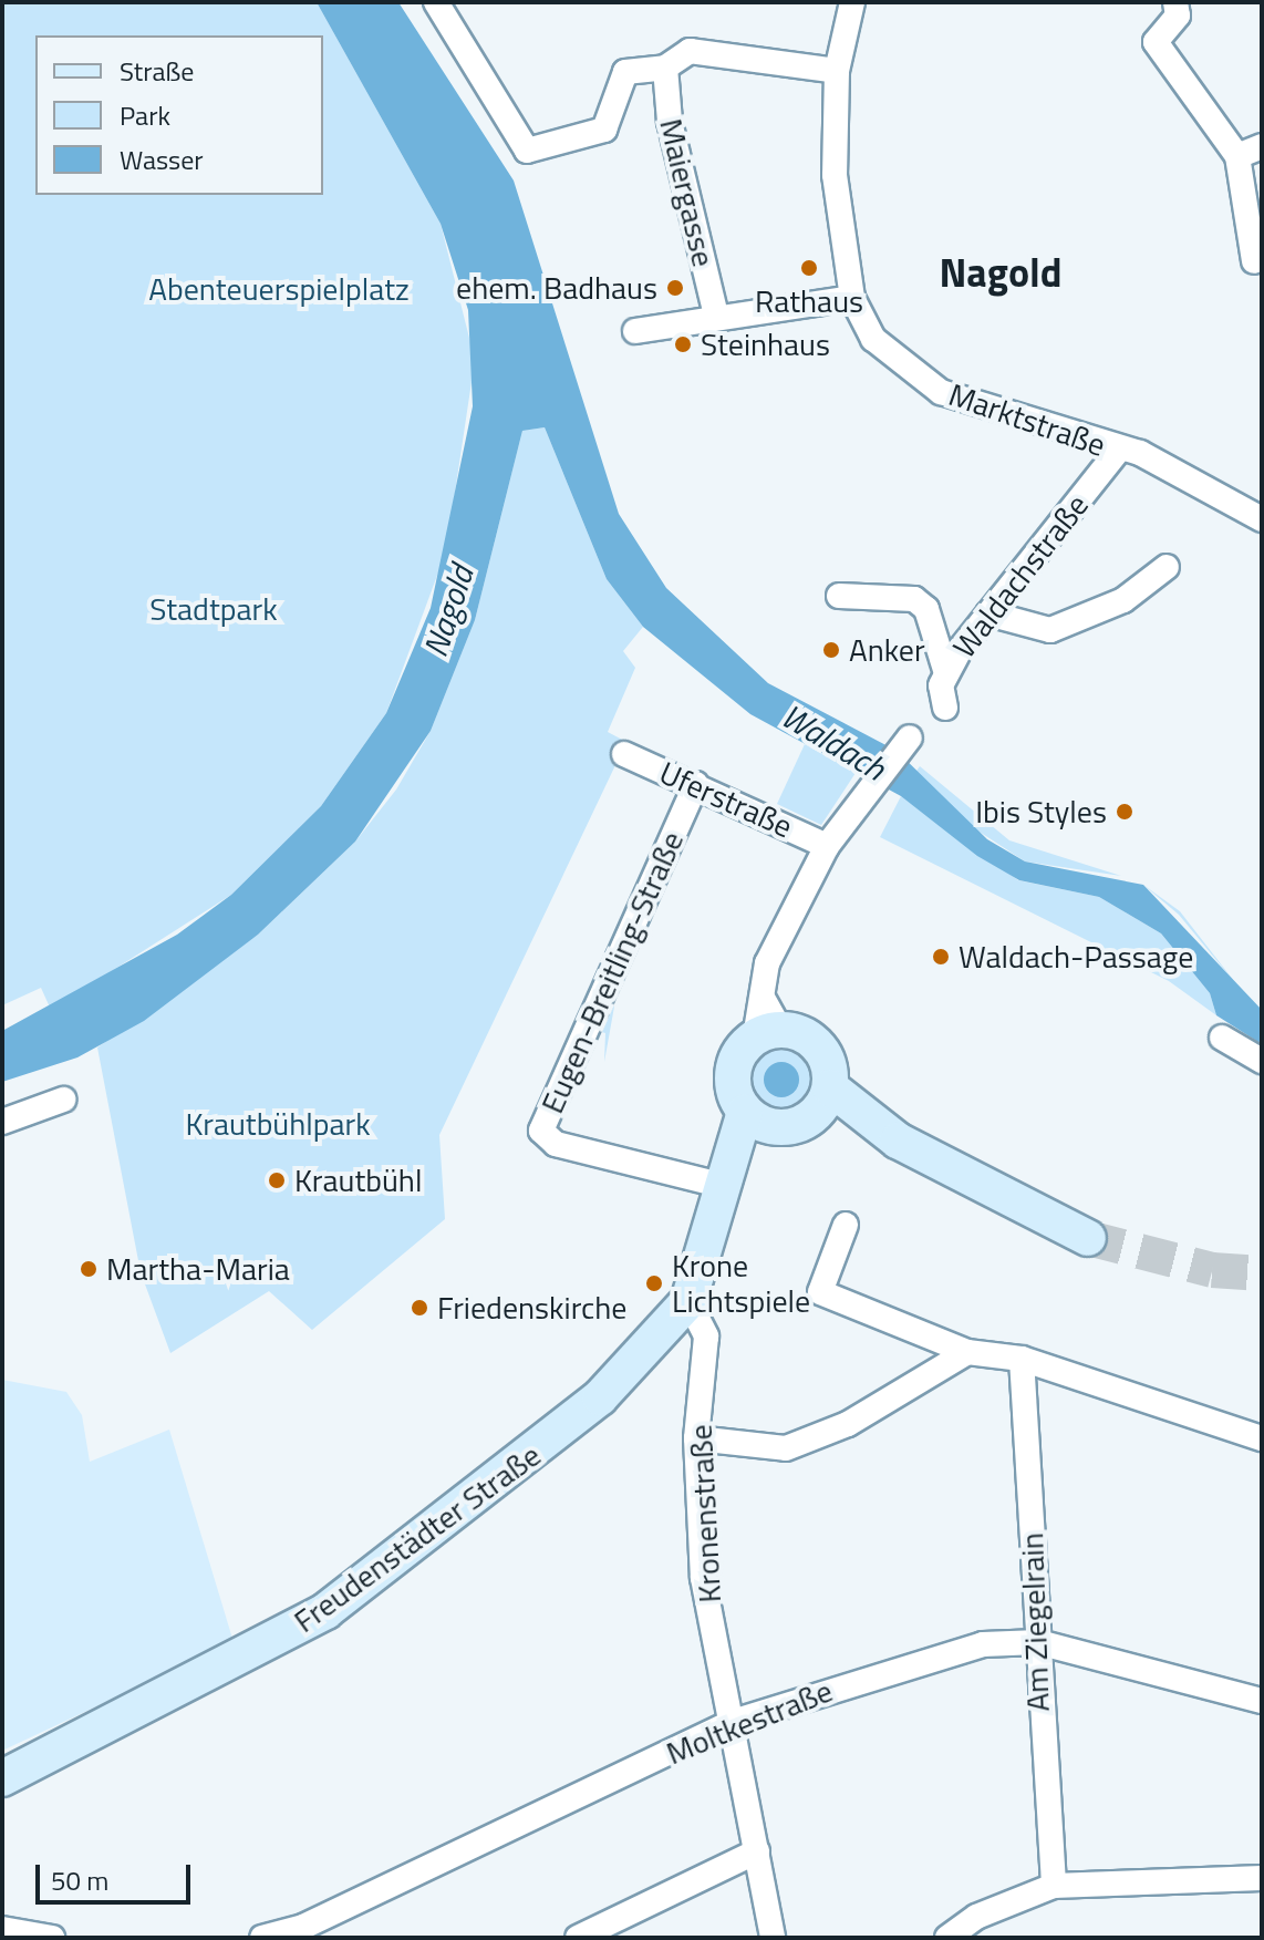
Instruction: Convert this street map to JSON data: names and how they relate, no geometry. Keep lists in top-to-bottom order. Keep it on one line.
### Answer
{"streets":{"street":["Maiergasse","Marktstraße","Waldachstraße","Uferstraße","Eugen-Breitling-Straße","Kronenstraße","Freudenstädter Straße","Am Ziegelrain","Moltkestraße"]},"crossings":[["Marktstraße","Waldachstraße"],["Uferstraße","Eugen-Breitling-Straße"],["Eugen-Breitling-Straße","Freudenstädter Straße"],["Kronenstraße","Freudenstädter Straße"],["Kronenstraße","Moltkestraße"],["Am Ziegelrain","Moltkestraße"]],"districts":["Nagold"],"water":["Nagold","Waldach"],"parks":["Abenteuerspielplatz","Stadtpark","Krautbühlpark"],"places":["Rathaus","ehem. Badhaus","Steinhaus","Anker","Ibis Styles","Waldach-Passage","Krautbühl","Martha-Maria","Krone Lichtspiele","Friedenskirche"],"legend":["Straße","Park","Wasser"],"scale_bar":"50 m"}
